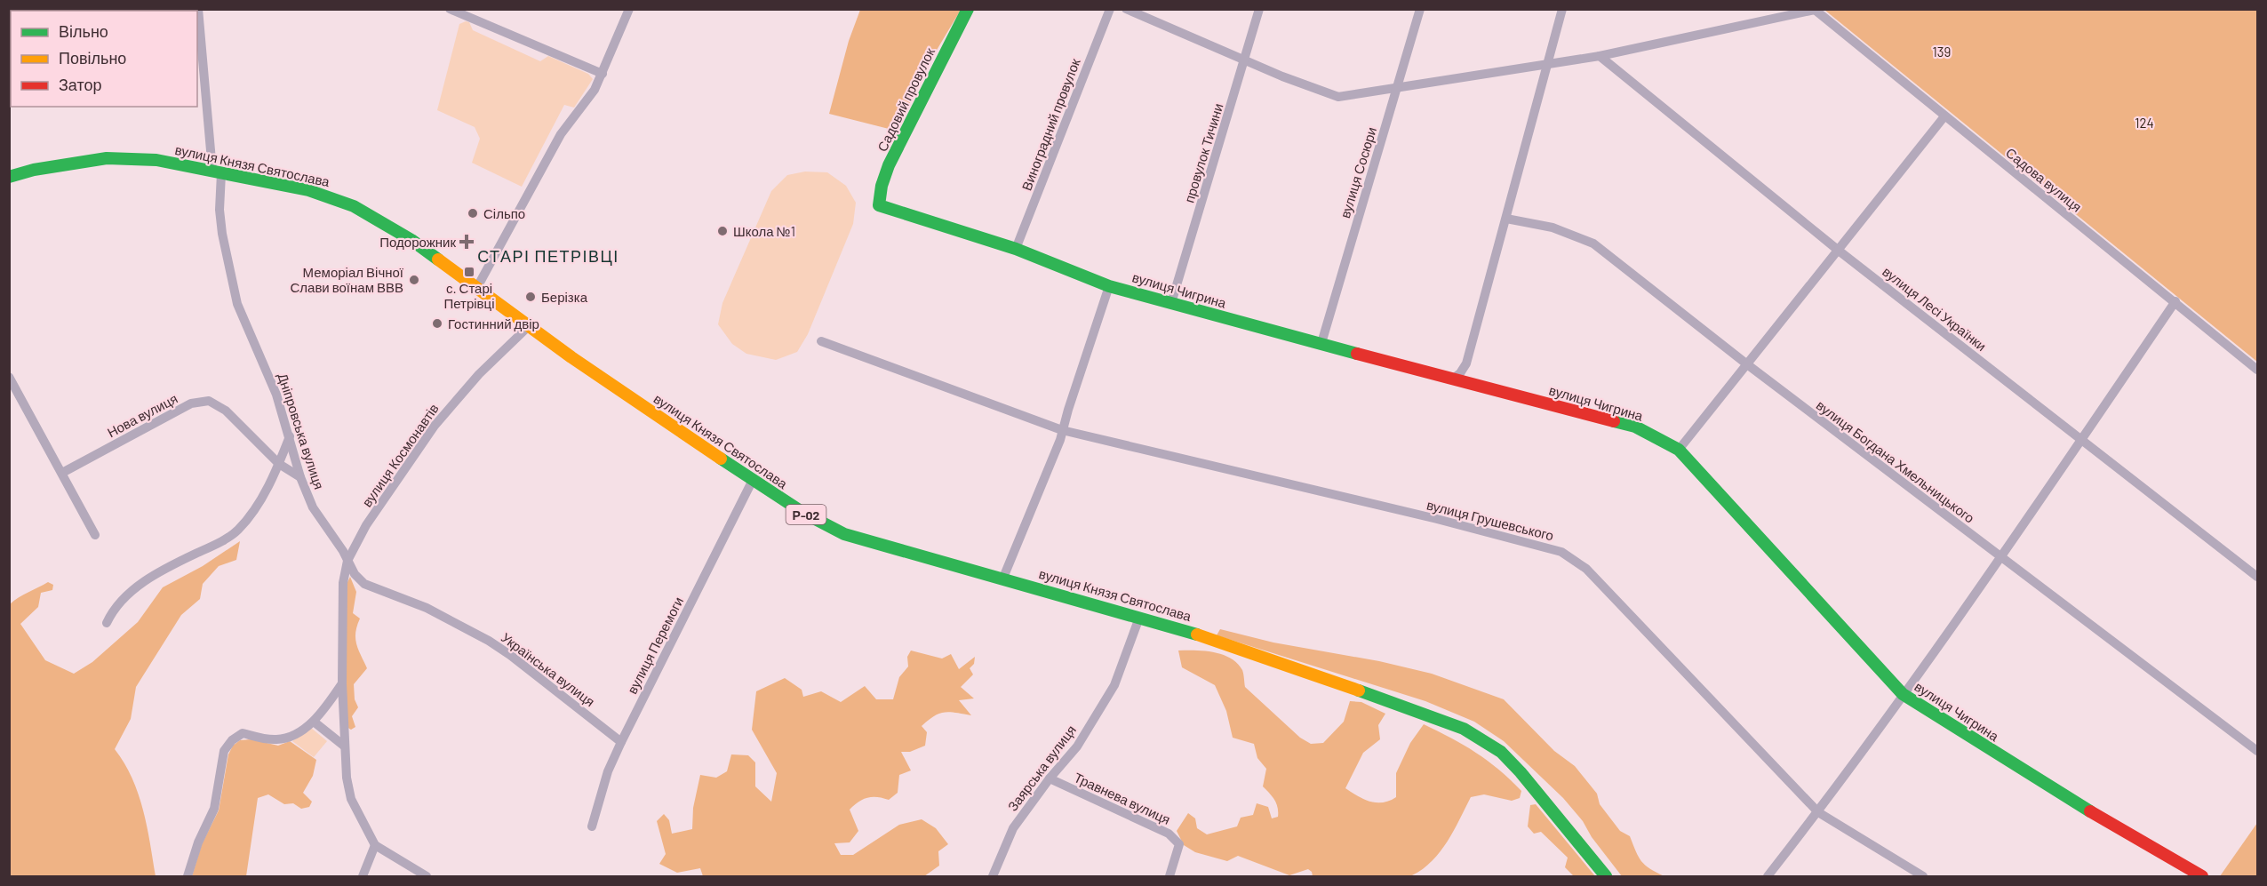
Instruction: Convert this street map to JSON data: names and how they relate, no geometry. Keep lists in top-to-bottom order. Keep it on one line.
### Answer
{"streets":{"main road":["Садовий провулок","вулиця Князя Святослава","вулиця Чигрина","Р-02"],"street":["Виноградний провулок","провулок Тичини","вулиця Сосюри","Садова вулиця","вулиця Лесі Українки","Нова вулиця","Дніпровська вулиця","вулиця Космонавтів","вулиця Богдана Хмельницького","вулиця Грушевського","вулиця Перемоги","Українська вулиця","Заярська вулиця","Травнева вулиця"]},"crossings":[["Садовий провулок","вулиця Чигрина"],["Виноградний провулок","вулиця Чигрина"],["провулок Тичини","вулиця Чигрина"],["вулиця Князя Святослава","Дніпровська вулиця"],["вулиця Князя Святослава","вулиця Космонавтів"],["вулиця Князя Святослава","вулиця Перемоги"],["вулиця Князя Святослава","Заярська вулиця"],["вулиця Сосюри","вулиця Чигрина"],["Нова вулиця","Дніпровська вулиця"],["Дніпровська вулиця","вулиця Космонавтів"],["Дніпровська вулиця","Українська вулиця"],["вулиця Космонавтів","Українська вулиця"],["вулиця Перемоги","Українська вулиця"],["Заярська вулиця","Травнева вулиця"]],"districts":["СТАРІ ПЕТРІВЦІ"],"parks":["139","124"],"places":{"other":["Сільпо","Школа №1","Меморіал Вічної Слави воїнам ВВВ","Берізка","Гостинний двір"],"health":["Подорожник"],"transit":["с. Старі Петрівці"]},"legend":["Вільно","Повільно","Затор"]}
